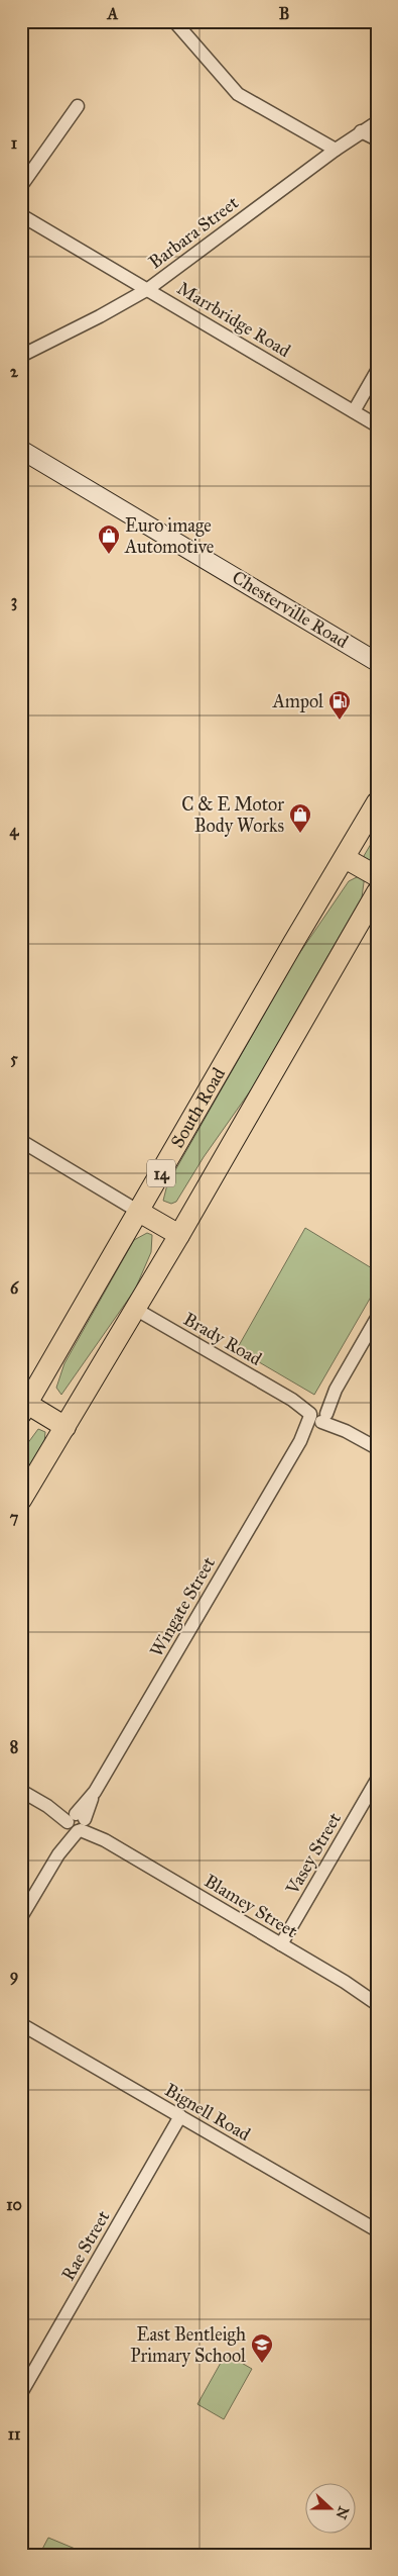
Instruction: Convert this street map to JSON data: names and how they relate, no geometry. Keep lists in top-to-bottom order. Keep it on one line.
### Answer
{"streets":{"highway":["South Road","14"],"main road":["Chesterville Road"],"street":["Barbara Street","Marrbridge Road","Brady Road","Wingate Street","Vasey Street","Blamey Street","Bignell Road","Rae Street"]},"crossings":[["Barbara Street","Marrbridge Road"],["Brady Road","Wingate Street"],["Wingate Street","Blamey Street"],["Vasey Street","Blamey Street"],["Bignell Road","Rae Street"]],"places":{"shop":["Euro image Automotive","C & E Motor Body Works"],"fuel station":["Ampol"],"school or university":["East Bentleigh Primary School"]},"north":"right","grid":{"columns":["A","B"],"rows":["1","2","3","4","5","6","7","8","9","10","11"]}}
